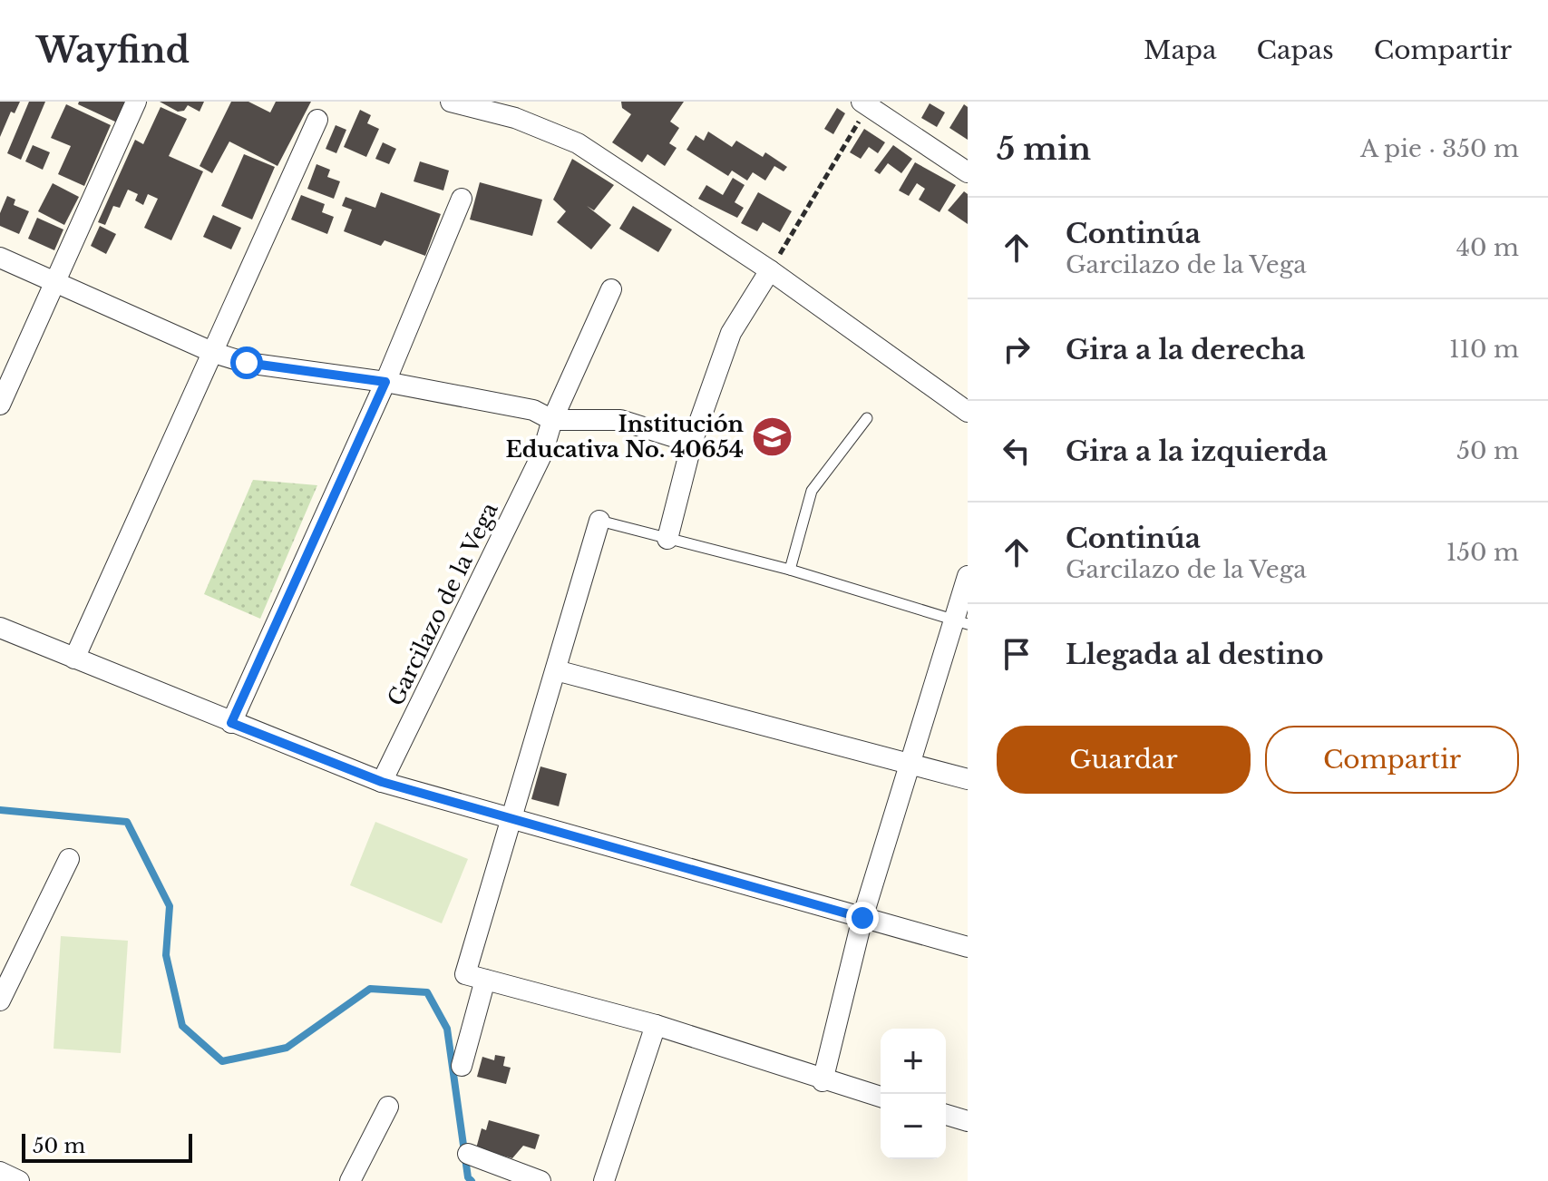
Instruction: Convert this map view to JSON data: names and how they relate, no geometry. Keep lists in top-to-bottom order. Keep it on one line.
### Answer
{"streets":{"street":["Garcilazo de la Vega"]},"places":{"school or university":["Institución Educativa No. 40654"]},"scale_bar":"50 m","page":{"header":"Wayfind","nav":["Mapa","Capas","Compartir"],"heading":["5 min","A pie · 350 m"],"list":[["Continúa","Garcilazo de la Vega","40 m"],["Gira a la derecha","110 m"],["Gira a la izquierda","50 m"],["Continúa","Garcilazo de la Vega","150 m"],"Llegada al destino"],"buttons":["Guardar","Compartir"],"map_buttons":["+","−"],"scale":"50 m"}}
